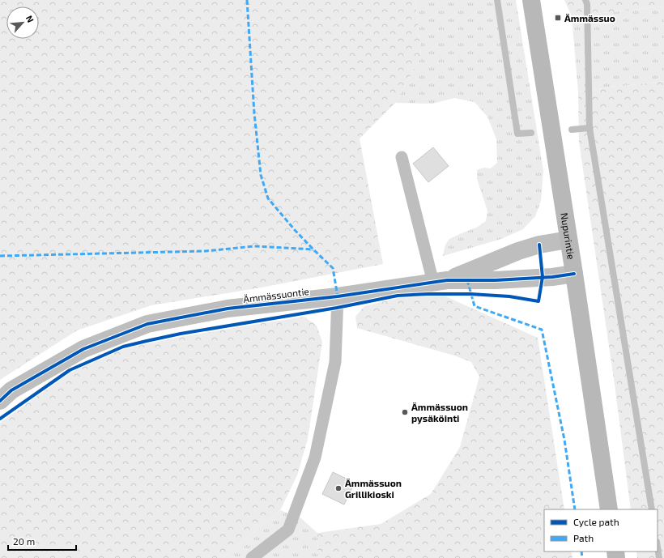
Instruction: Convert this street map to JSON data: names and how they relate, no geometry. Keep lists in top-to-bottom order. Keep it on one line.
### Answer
{"streets":{"main road":["Nupurintie"],"street":["Ämmässuontie"]},"crossings":[["Nupurintie","Ämmässuontie"]],"places":{"transit":["Ämmässuo"],"other":["Ämmässuon pysäköinti","Ämmässuon Grillikioski"]},"legend":["Cycle path","Path"],"scale_bar":"20 m","north":"top right"}
